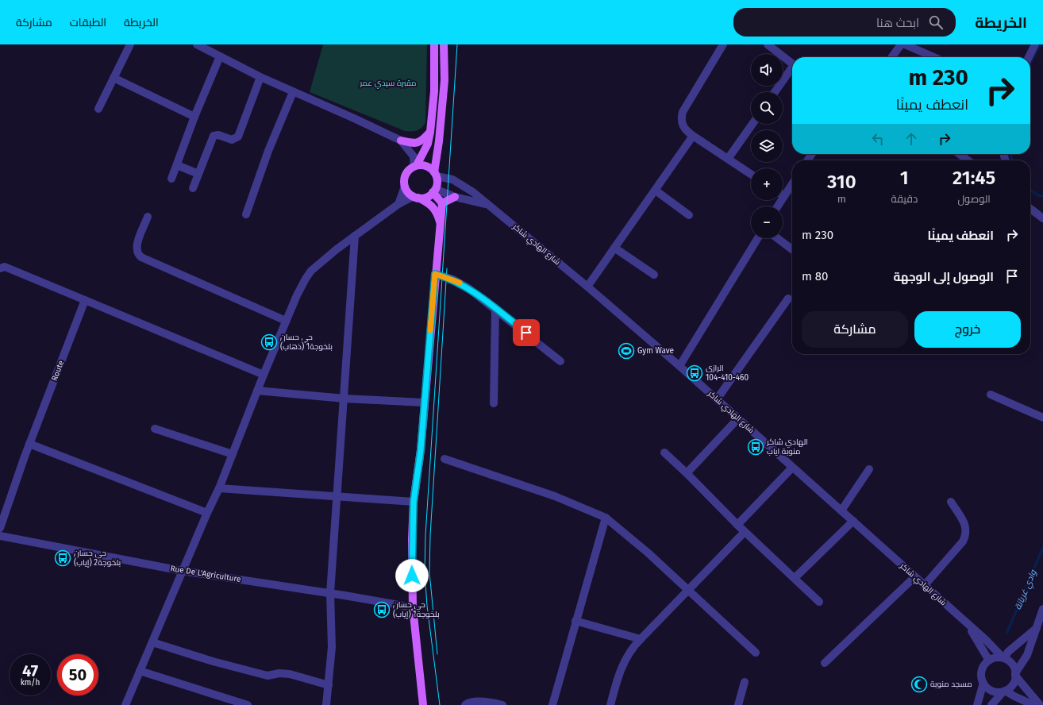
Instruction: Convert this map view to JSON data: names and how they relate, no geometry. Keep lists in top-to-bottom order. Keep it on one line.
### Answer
{"streets":{"street":["شارع الهادي شاكر","Route","Rue De L'Agriculture"]},"water":["وادي غريانة"],"parks":["مقبرة سيدي عمر"],"places":{"bus stop":["حي حسان بلخوجة1 (ذهاب)","الرازي 104-410-460","الهادي شاكر منوبة اياب","حي حسان بلخوجة2 (إياب)","حي حسان بلخوجة1 (إياب)"],"sports":["Gym Wave"],"mosque":["مسجد منوبة"]},"page":{"header":"الخريطة","search":"ابحث هنا","nav":["الخريطة","الطبقات","مشاركة"],"map_buttons":["+","−"],"turn":["230 m","انعطف يمينًا"],"eta":["21:45","الوصول","1","دقيقة","310","m"],"list":[{"name":"انعطف يمينًا","value":"230 m"},{"name":"الوصول إلى الوجهة","value":"80 m"}],"buttons":["خروج","مشاركة"],"speed":"47 km/h","limit":"50"}}
